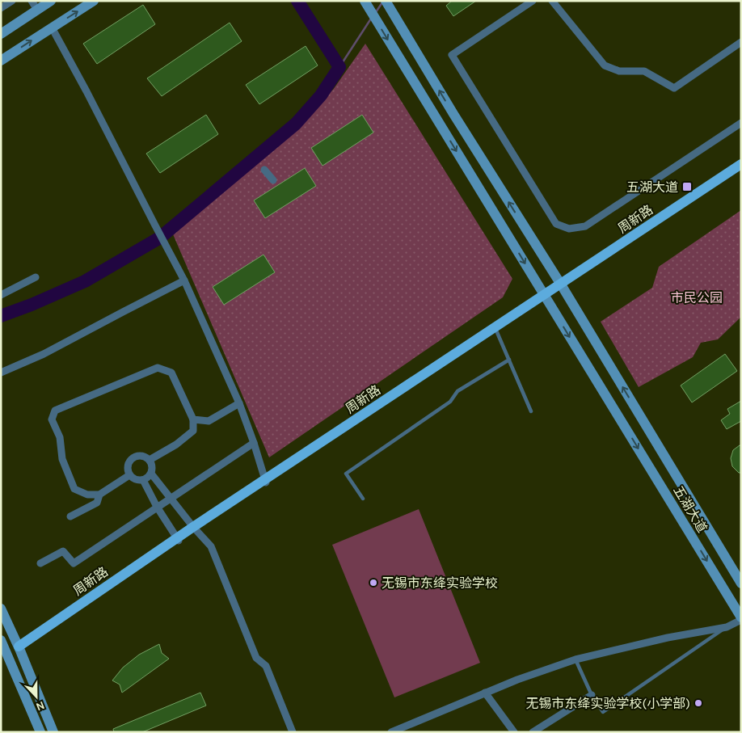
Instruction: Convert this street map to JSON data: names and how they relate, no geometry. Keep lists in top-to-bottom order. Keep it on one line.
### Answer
{"streets":{"main road":["周新路","五湖大道"]},"crossings":[["周新路","五湖大道"]],"parks":["市民公园"],"places":{"transit":["五湖大道"],"other":["无锡市东绛实验学校","无锡市东绛实验学校(小学部)"]},"north":"bottom"}
